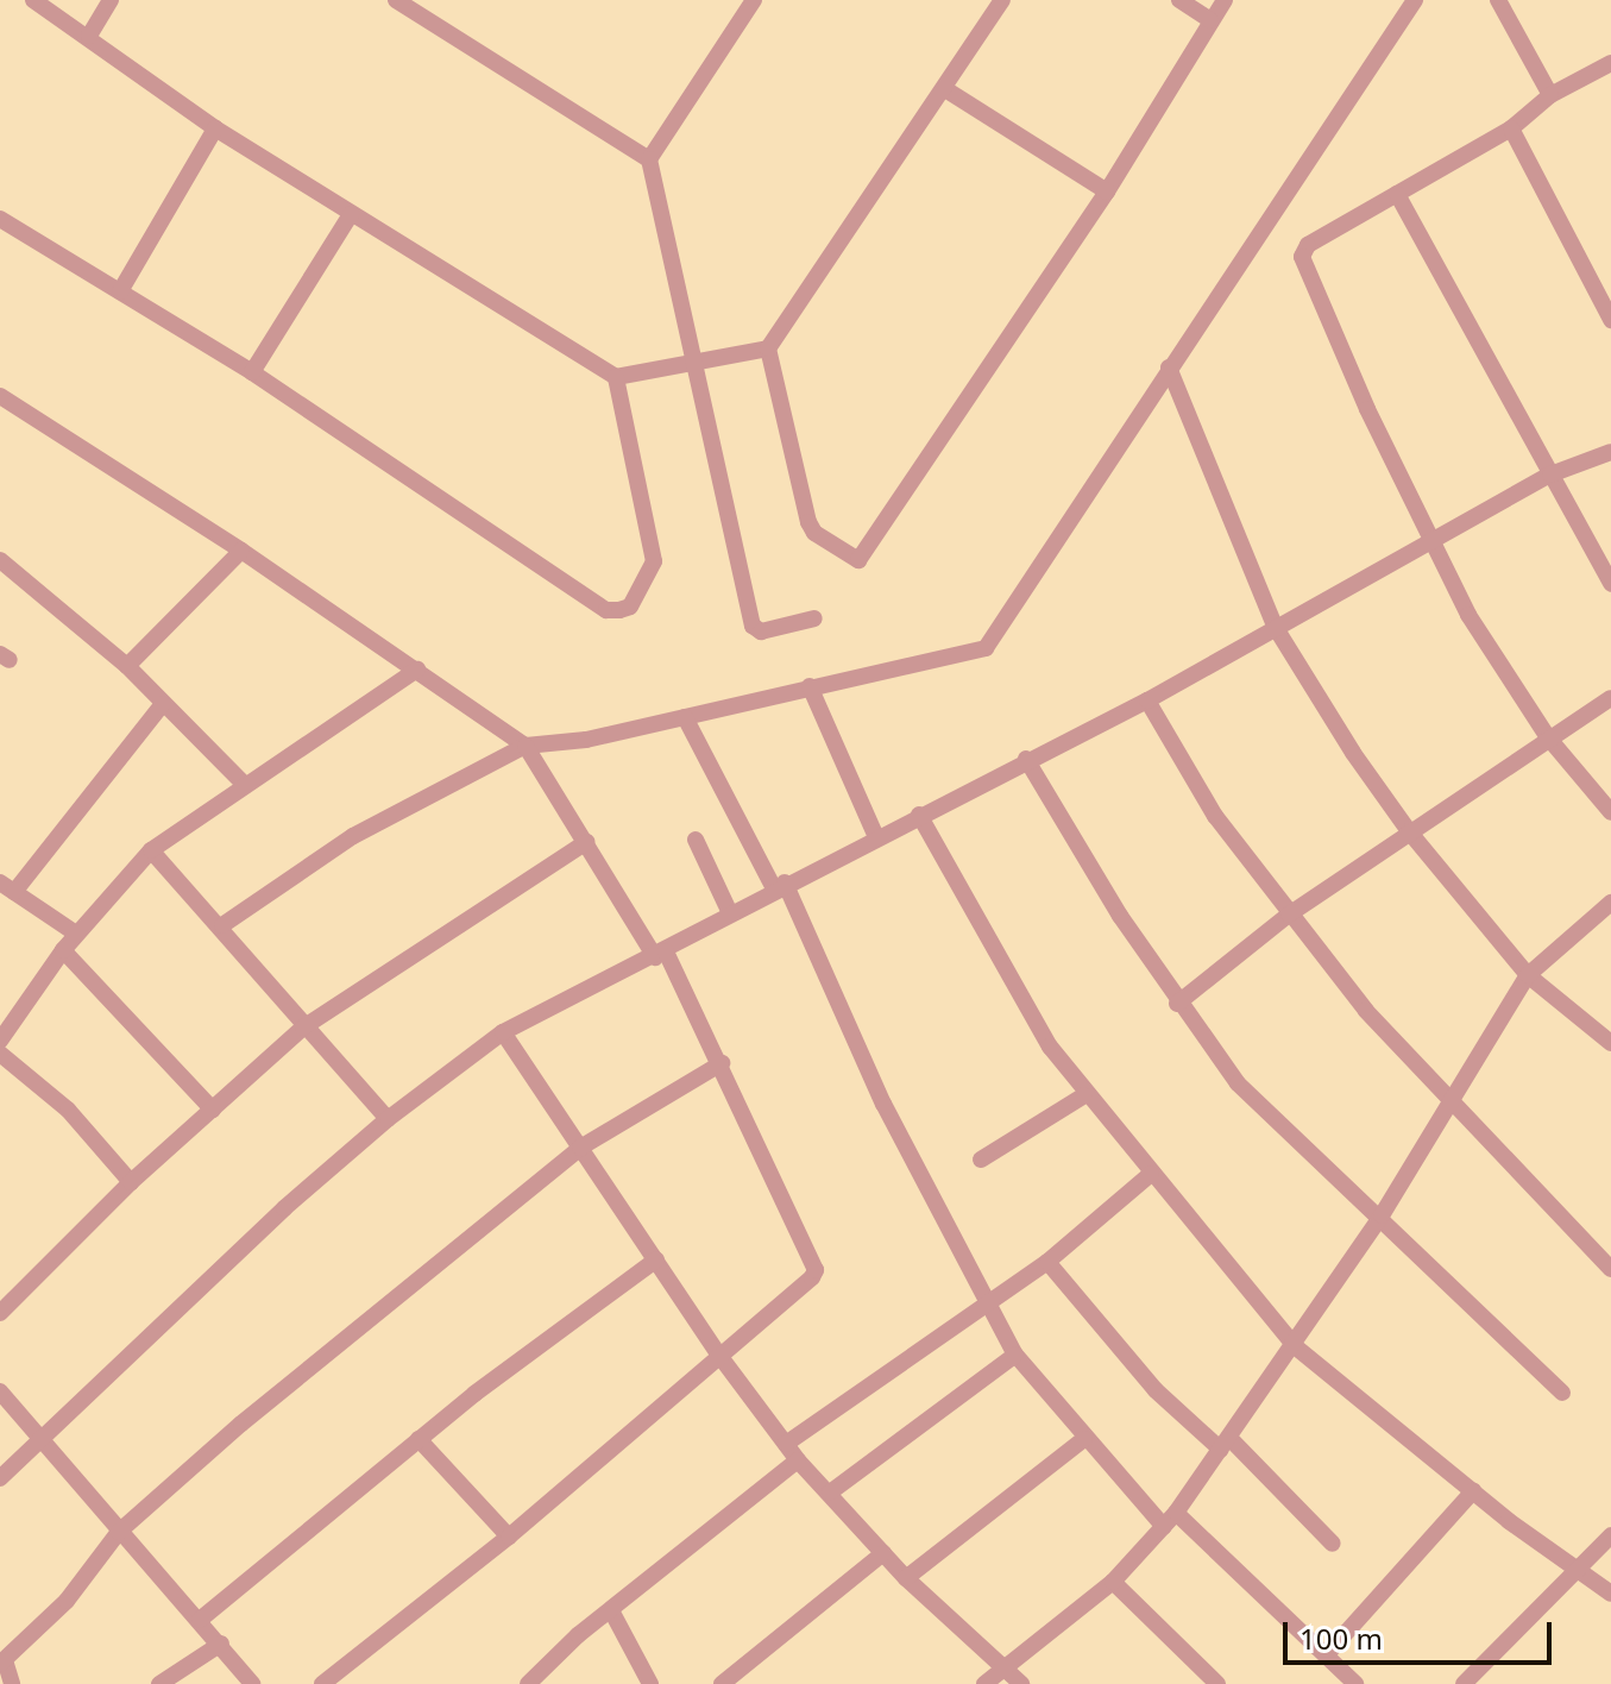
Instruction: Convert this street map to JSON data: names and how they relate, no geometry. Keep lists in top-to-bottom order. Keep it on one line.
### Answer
{"scale_bar":"100 m"}
